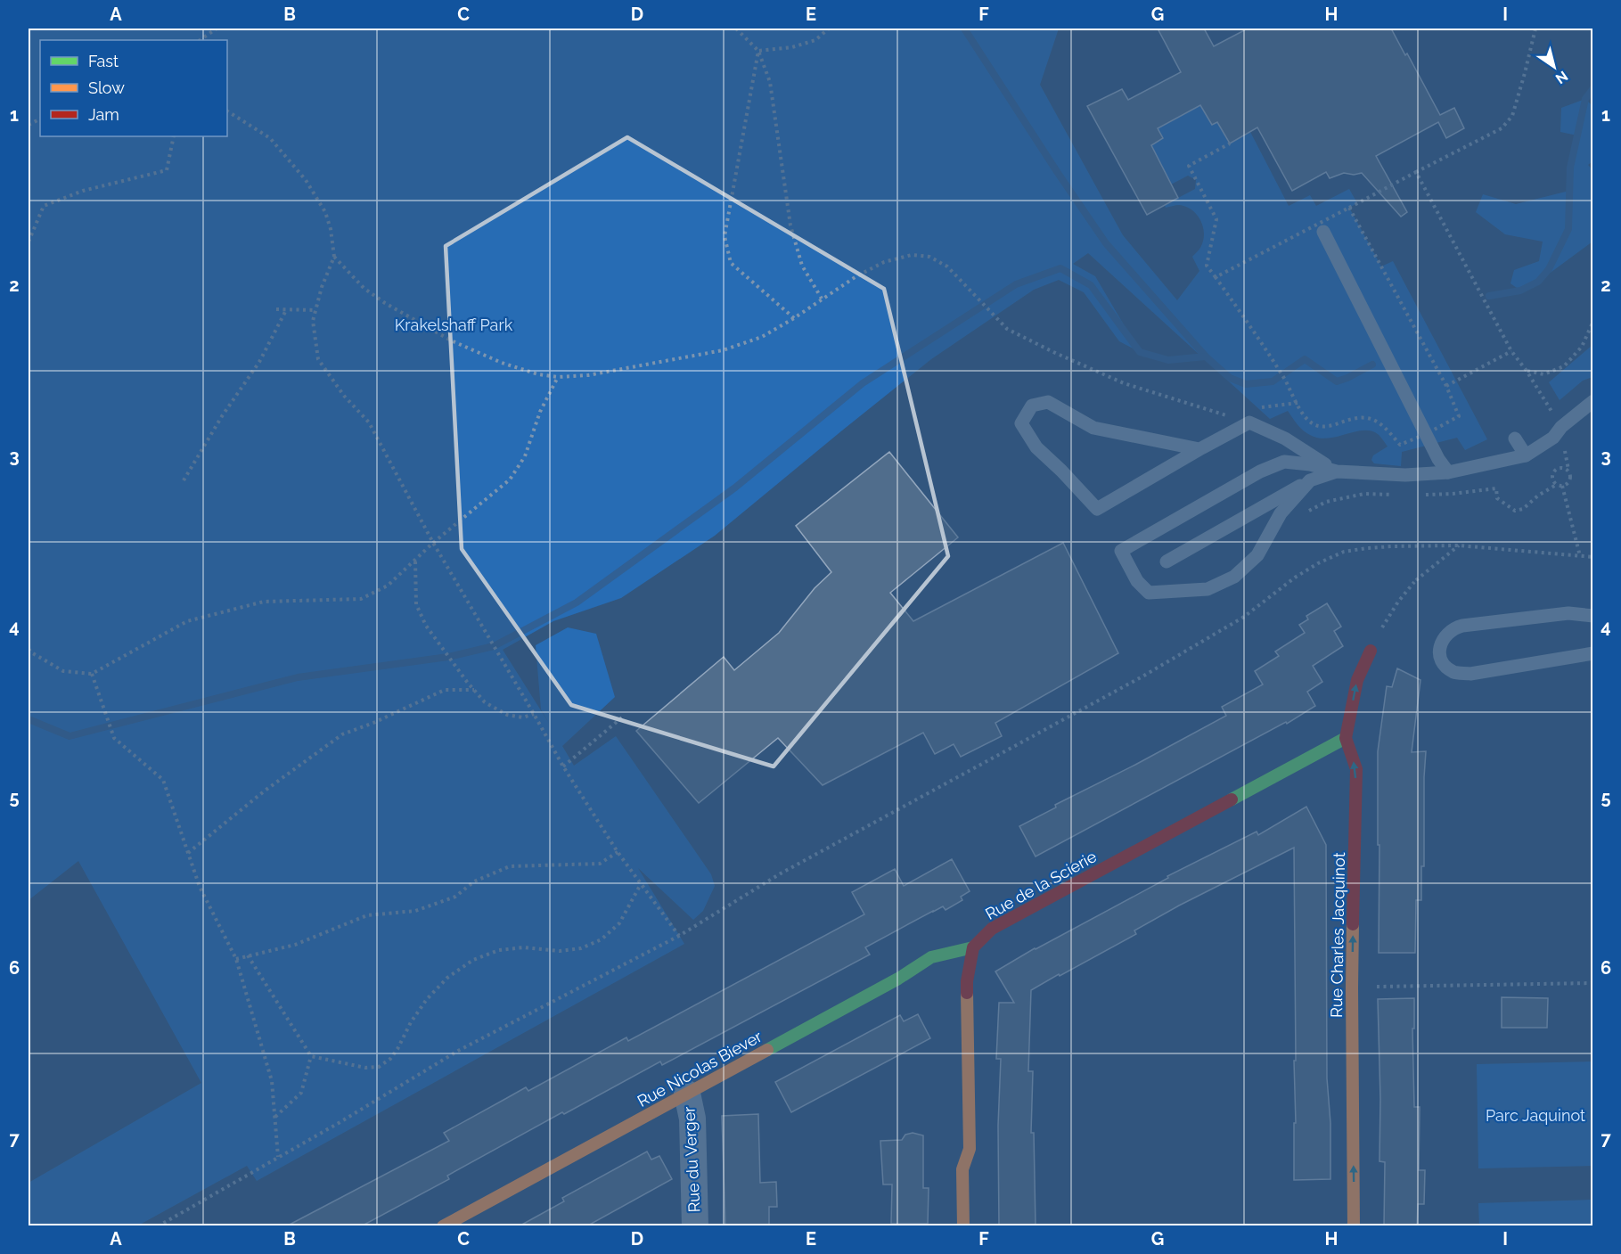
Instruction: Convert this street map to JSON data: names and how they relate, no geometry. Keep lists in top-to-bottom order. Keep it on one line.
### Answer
{"streets":{"street":["Rue de la Scierie","Rue Charles Jacquinot","Rue Nicolas Biever","Rue du Verger"]},"crossings":[["Rue de la Scierie","Rue Charles Jacquinot"],["Rue de la Scierie","Rue Nicolas Biever"],["Rue Nicolas Biever","Rue du Verger"]],"one_way":["Rue Charles Jacquinot"],"parks":["Krakelshaff Park","Parc Jaquinot"],"legend":["Fast","Slow","Jam"],"north":"bottom right","grid":{"columns":["A","B","C","D","E","F","G","H","I"],"rows":["1","2","3","4","5","6","7"]}}
